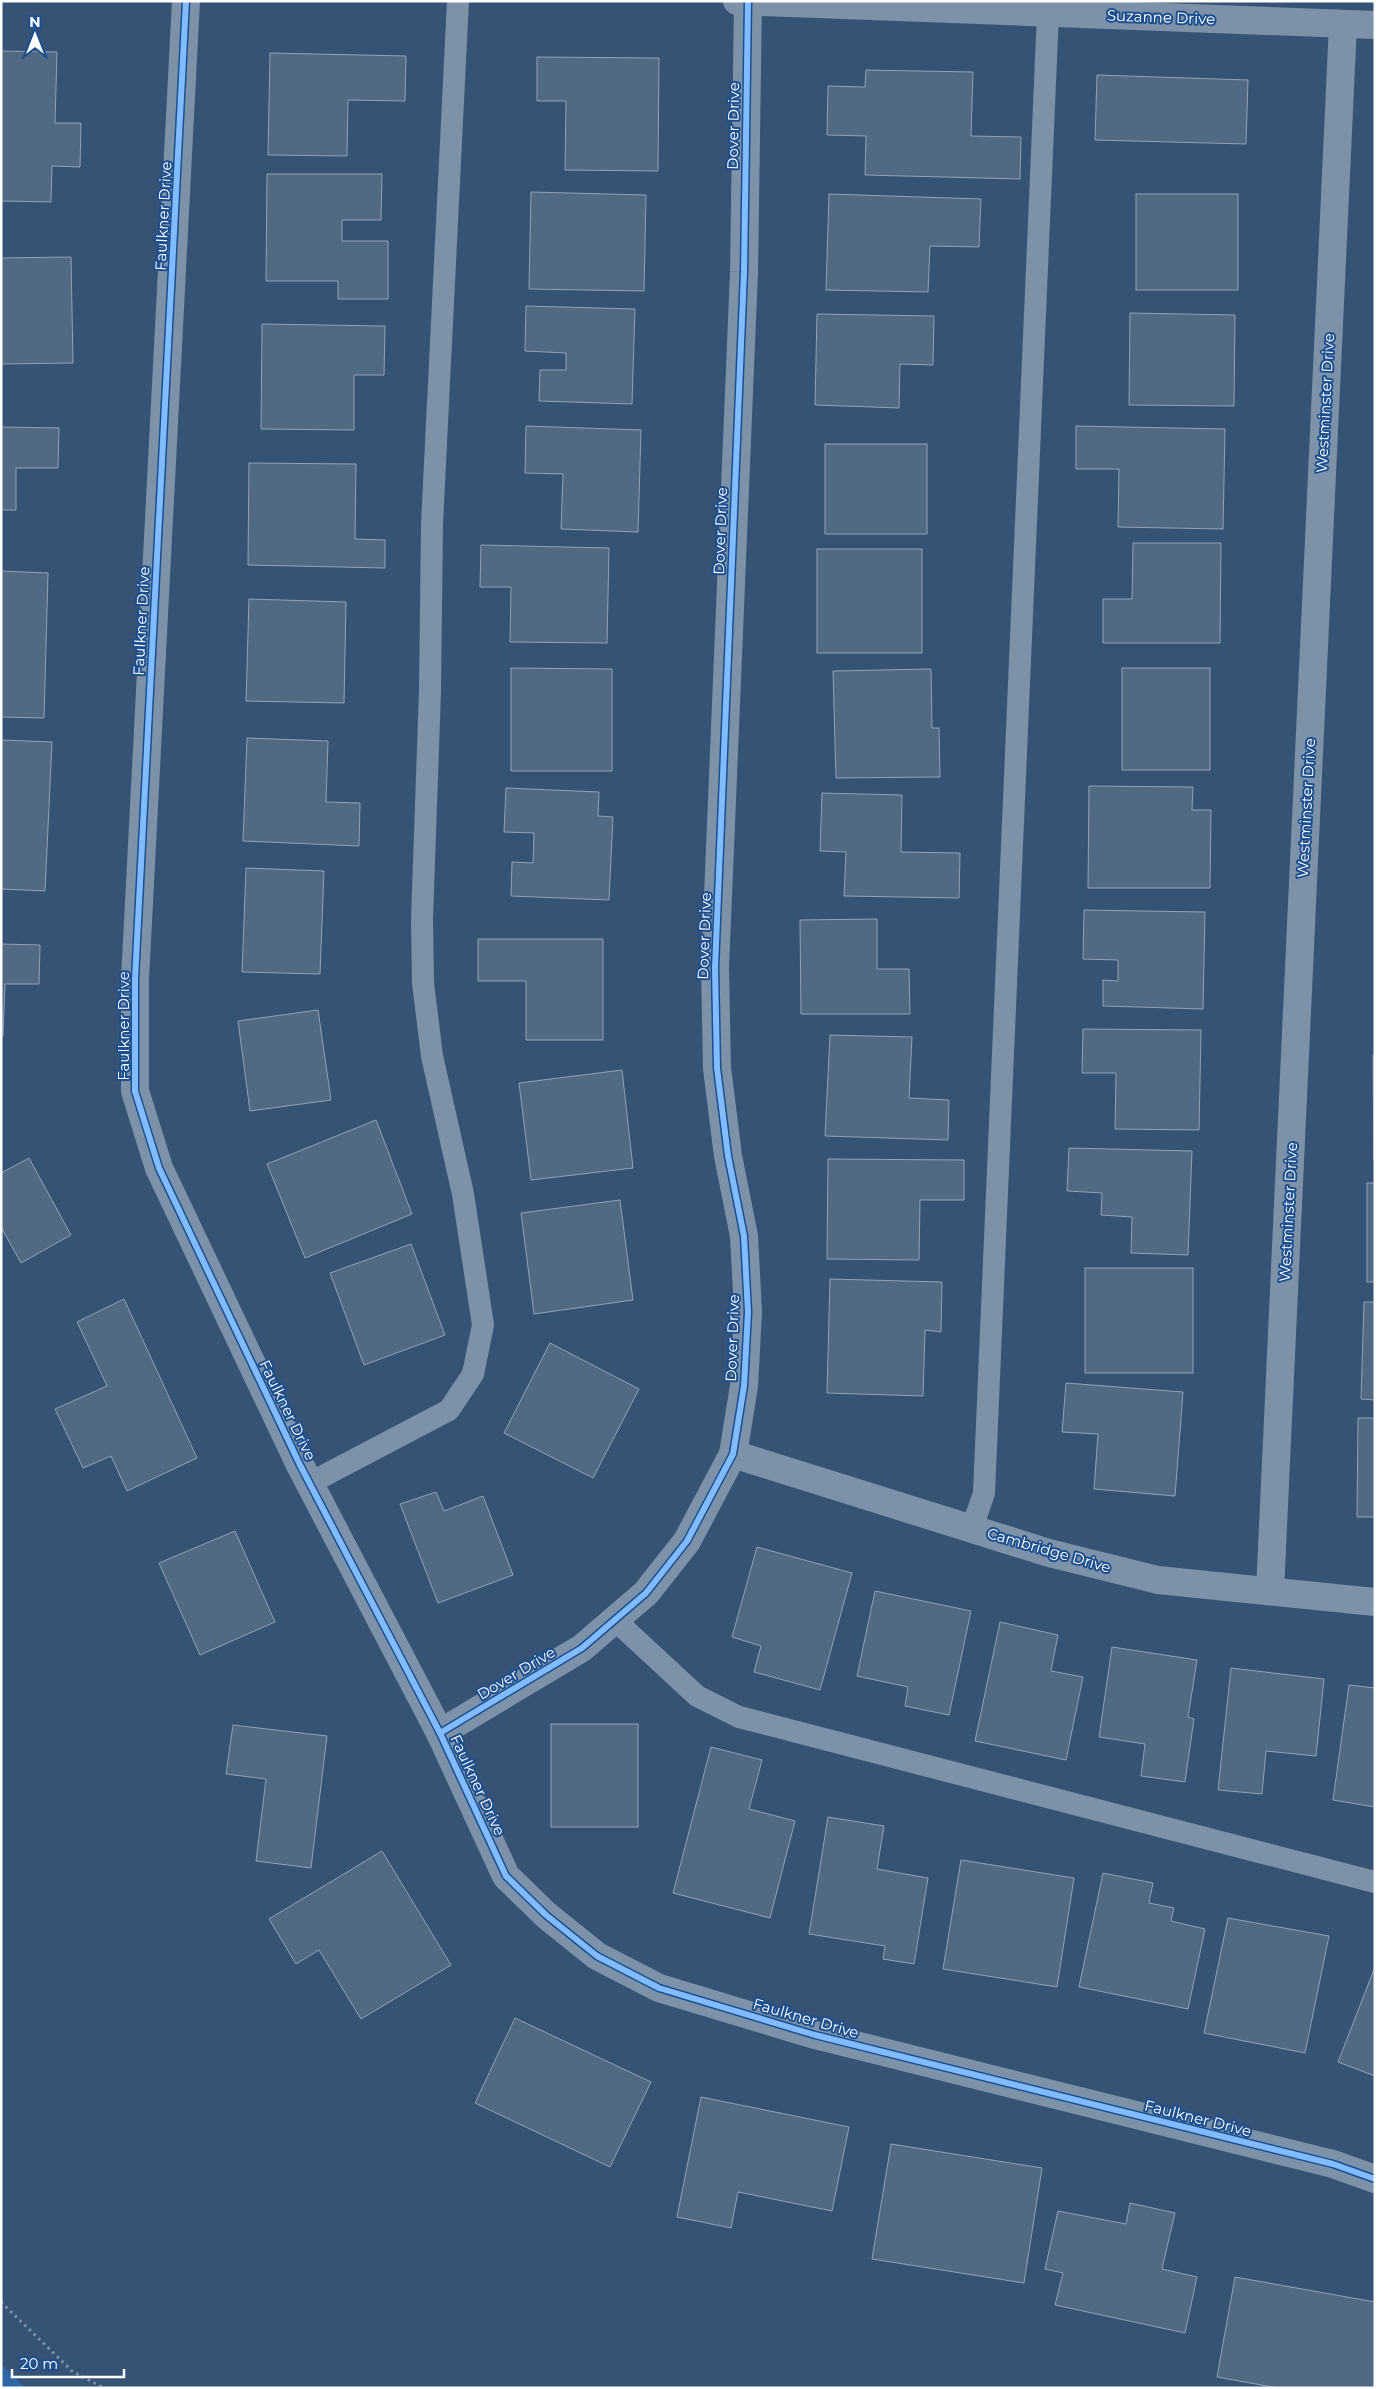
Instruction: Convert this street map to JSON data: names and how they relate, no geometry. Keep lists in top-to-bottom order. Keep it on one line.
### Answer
{"streets":{"street":["Suzanne Drive","Dover Drive","Faulkner Drive","Westminster Drive","Cambridge Drive"]},"crossings":[["Suzanne Drive","Dover Drive"],["Suzanne Drive","Westminster Drive"],["Dover Drive","Faulkner Drive"],["Dover Drive","Cambridge Drive"],["Westminster Drive","Cambridge Drive"]],"scale_bar":"20 m","north":"top"}
